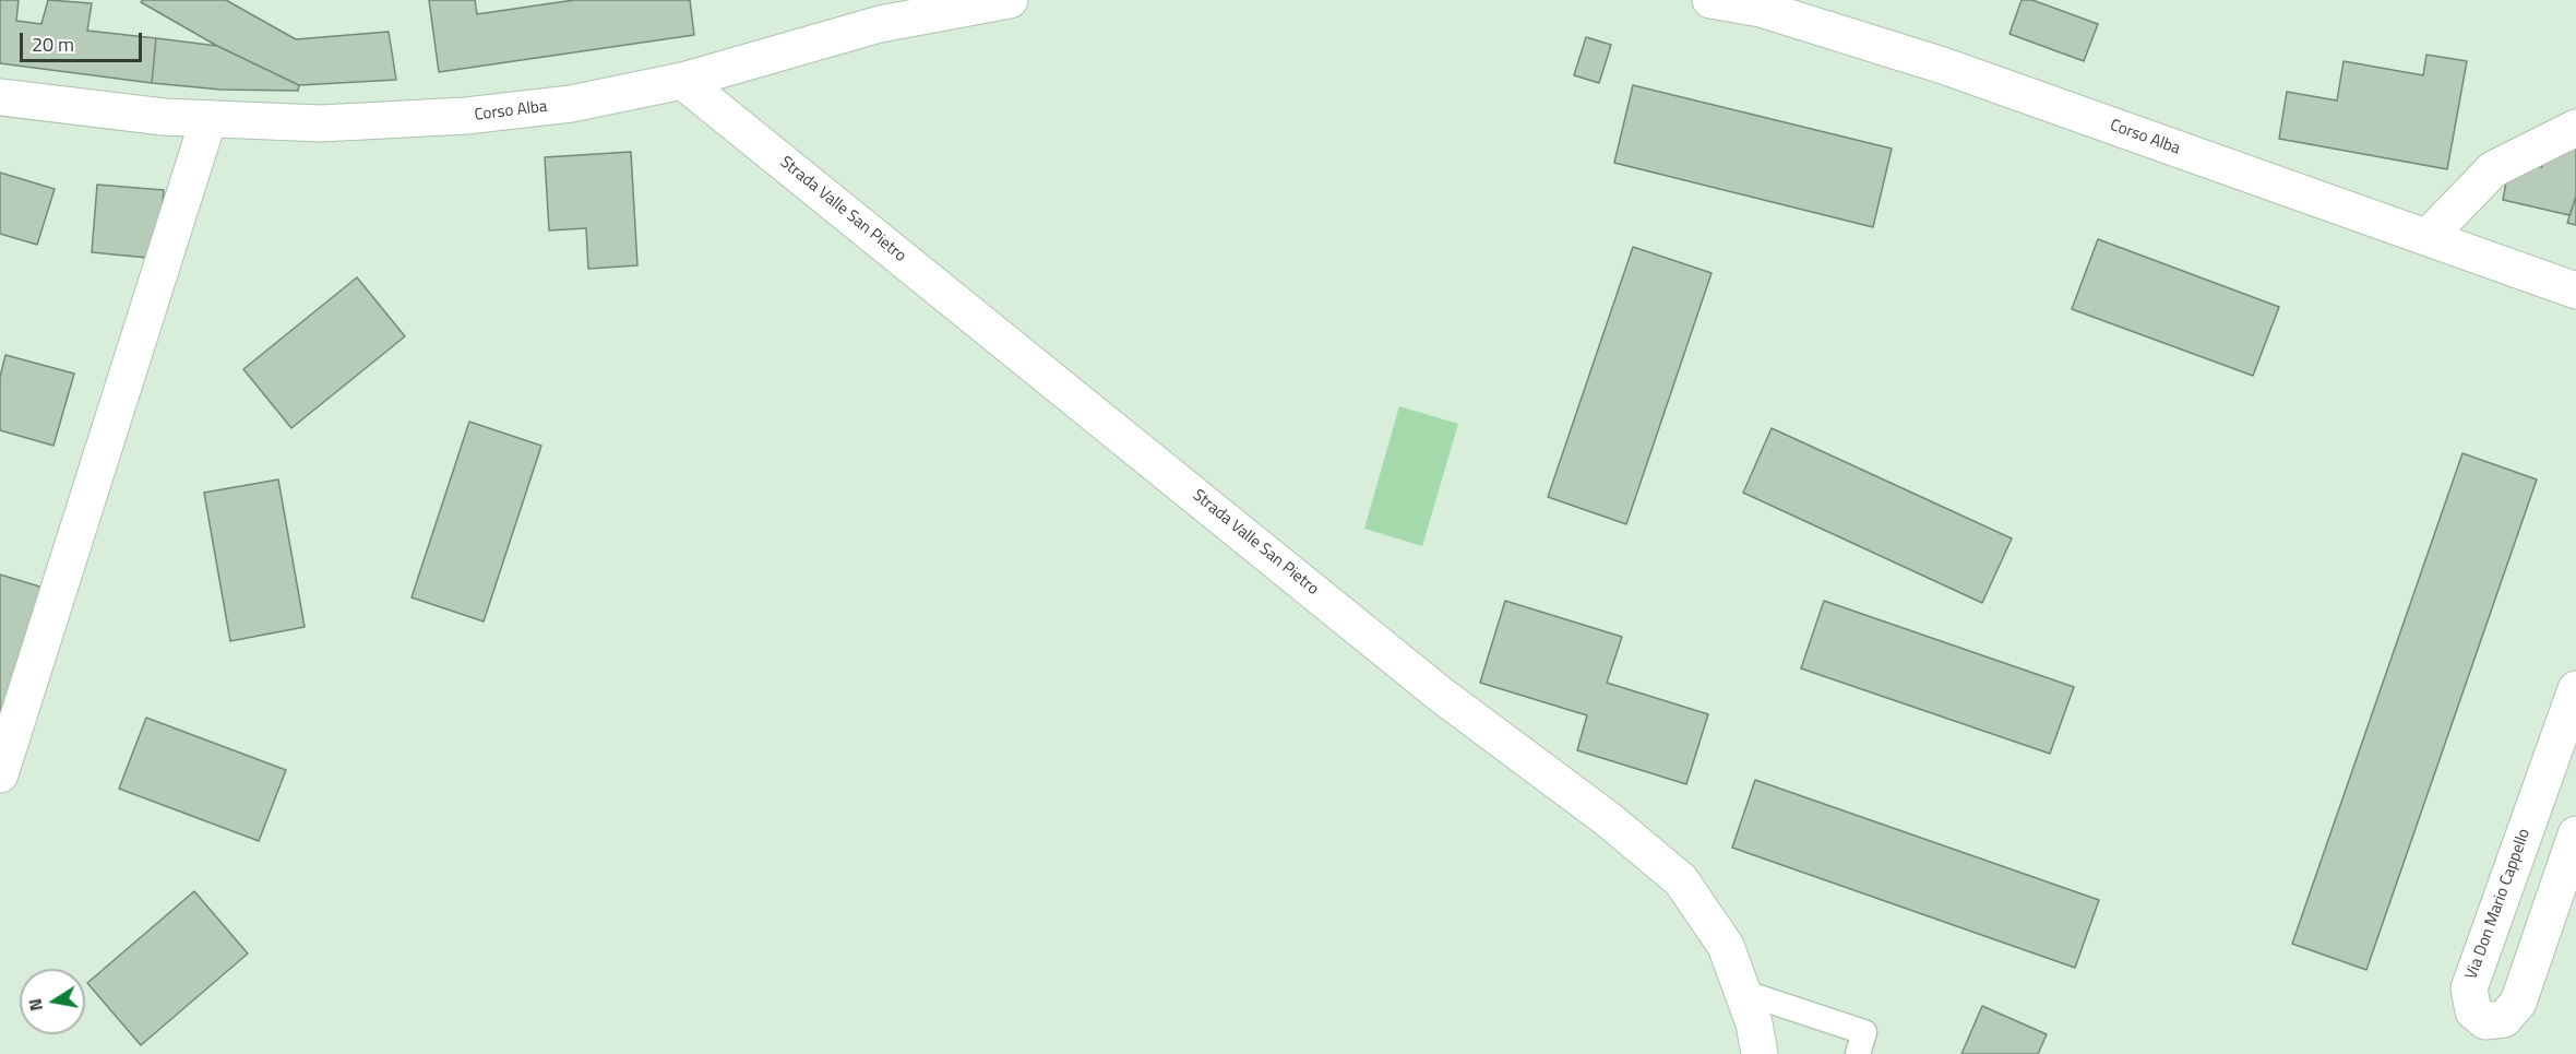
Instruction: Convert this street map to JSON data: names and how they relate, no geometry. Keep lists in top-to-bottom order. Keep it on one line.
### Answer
{"streets":{"street":["Corso Alba","Strada Valle San Pietro","Via Don Mario Cappello"]},"crossings":[["Corso Alba","Strada Valle San Pietro"]],"scale_bar":"20 m","north":"left"}
